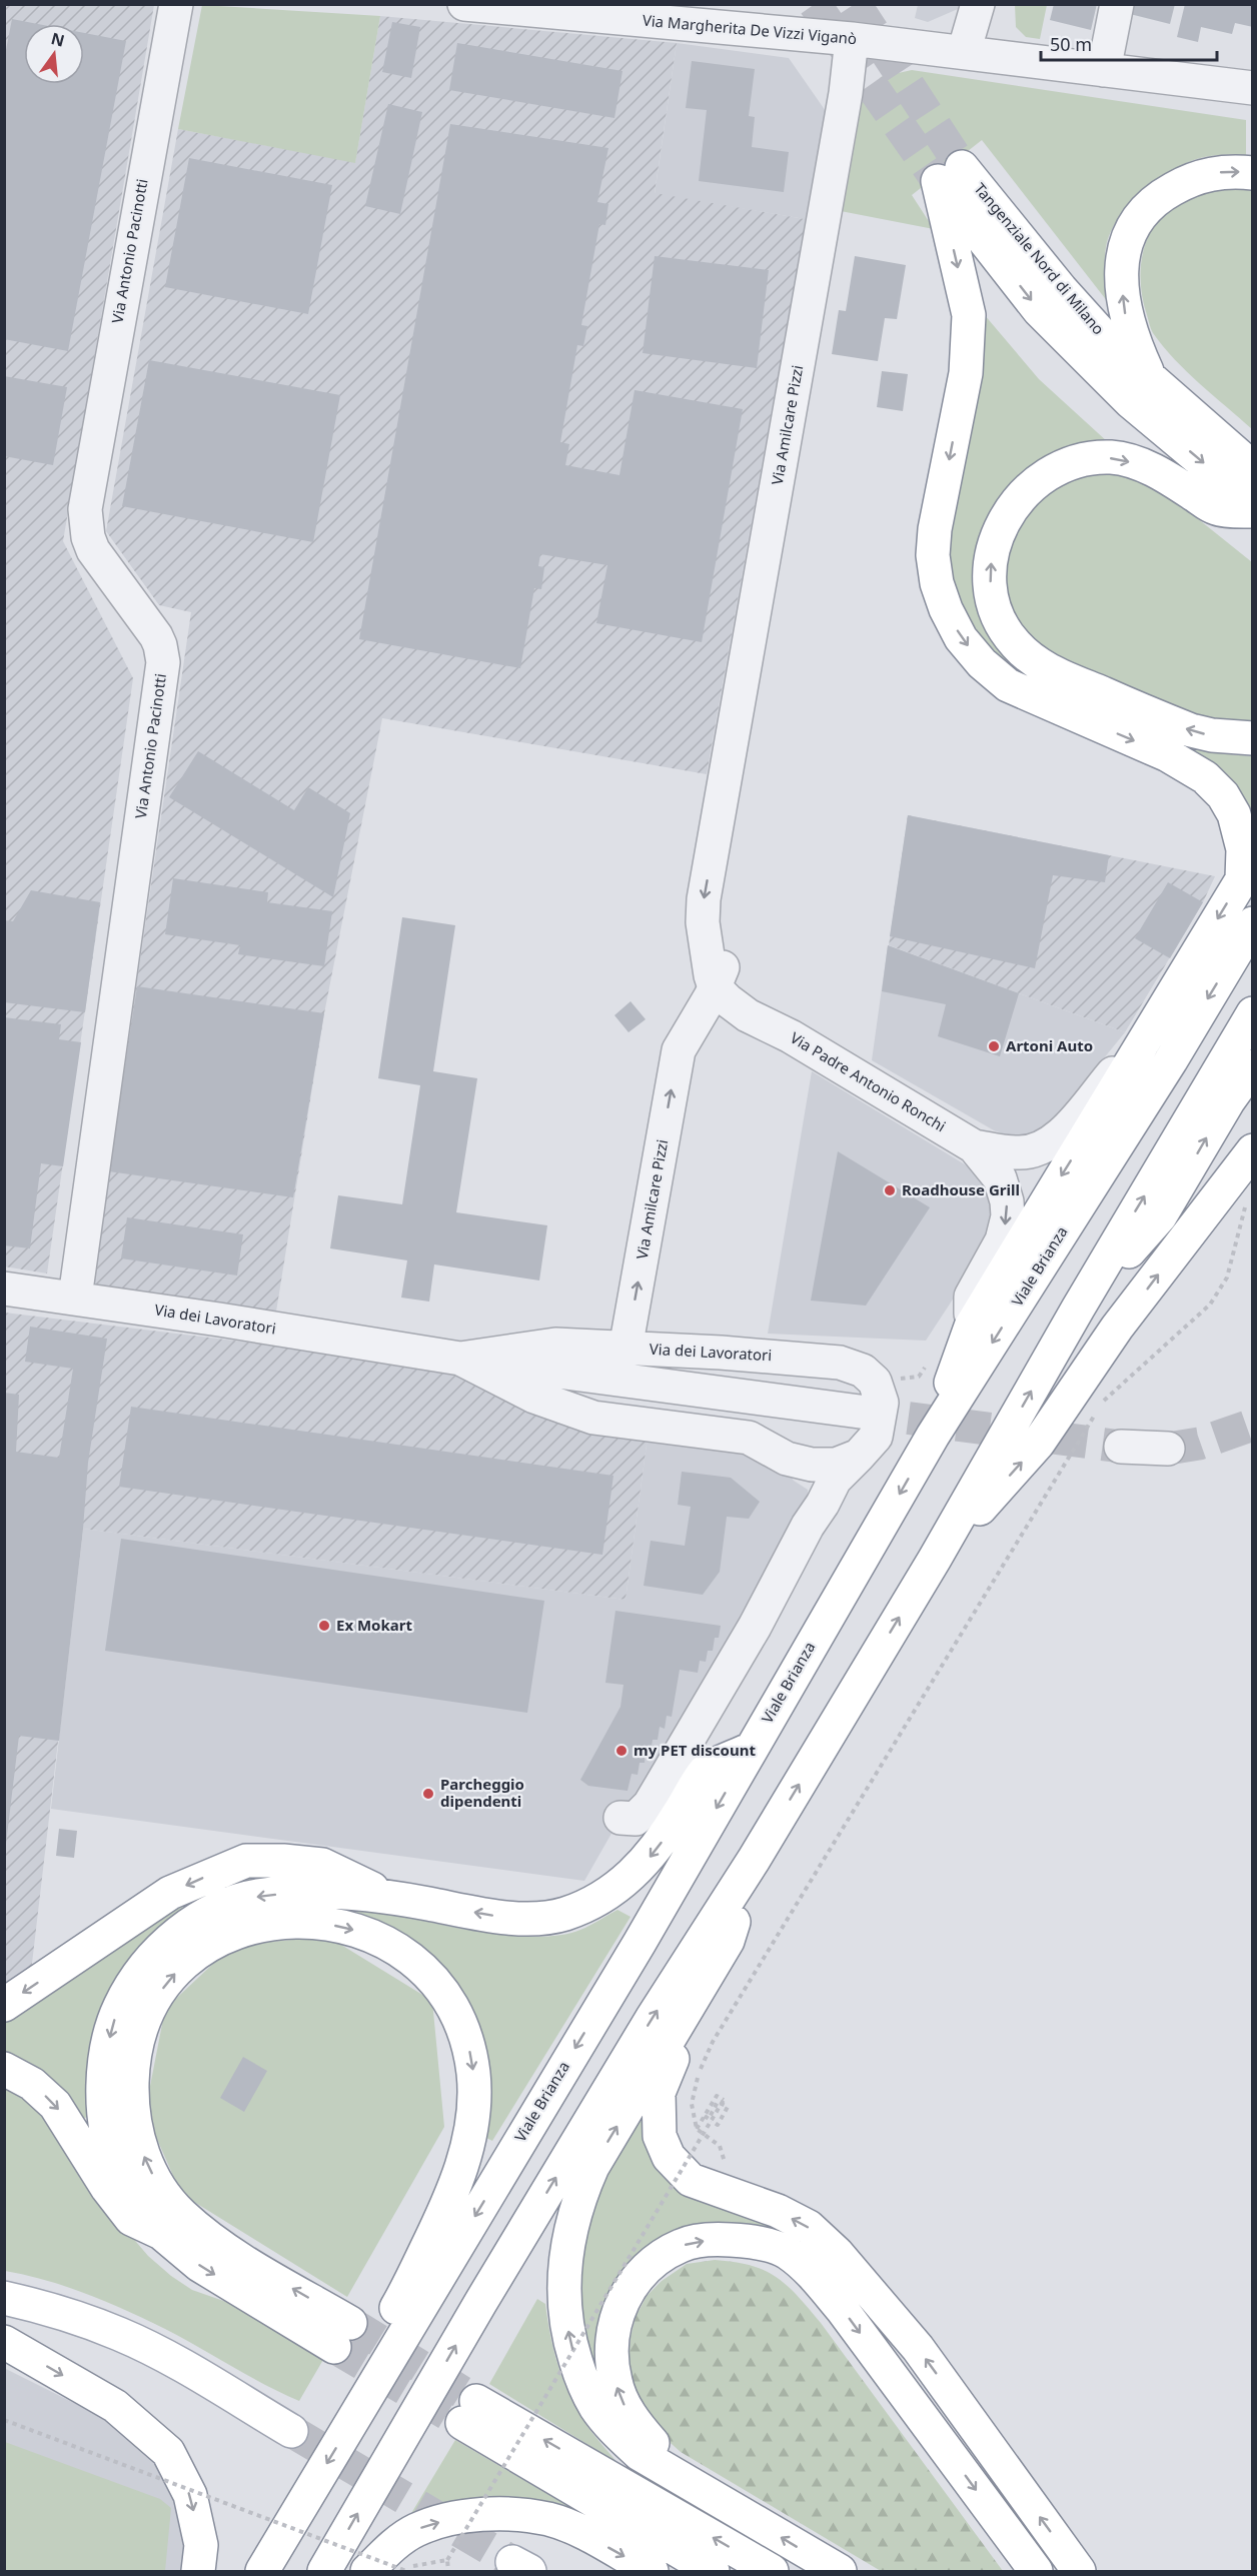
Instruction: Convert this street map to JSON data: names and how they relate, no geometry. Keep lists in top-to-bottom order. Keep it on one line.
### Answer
{"streets":{"main road":["Tangenziale Nord di Milano","Viale Brianza"],"street":["Via Margherita De Vizzi Viganò","Via Antonio Pacinotti","Via Amilcare Pizzi","Via Padre Antonio Ronchi","Via dei Lavoratori"]},"crossings":[["Via Margherita De Vizzi Viganò","Via Amilcare Pizzi"],["Via Antonio Pacinotti","Via dei Lavoratori"],["Via Amilcare Pizzi","Via Padre Antonio Ronchi"],["Via Amilcare Pizzi","Via dei Lavoratori"]],"places":["Artoni Auto","Roadhouse Grill","Ex Mokart","my PET discount","Parcheggio dipendenti"],"scale_bar":"50 m","north":"top"}
